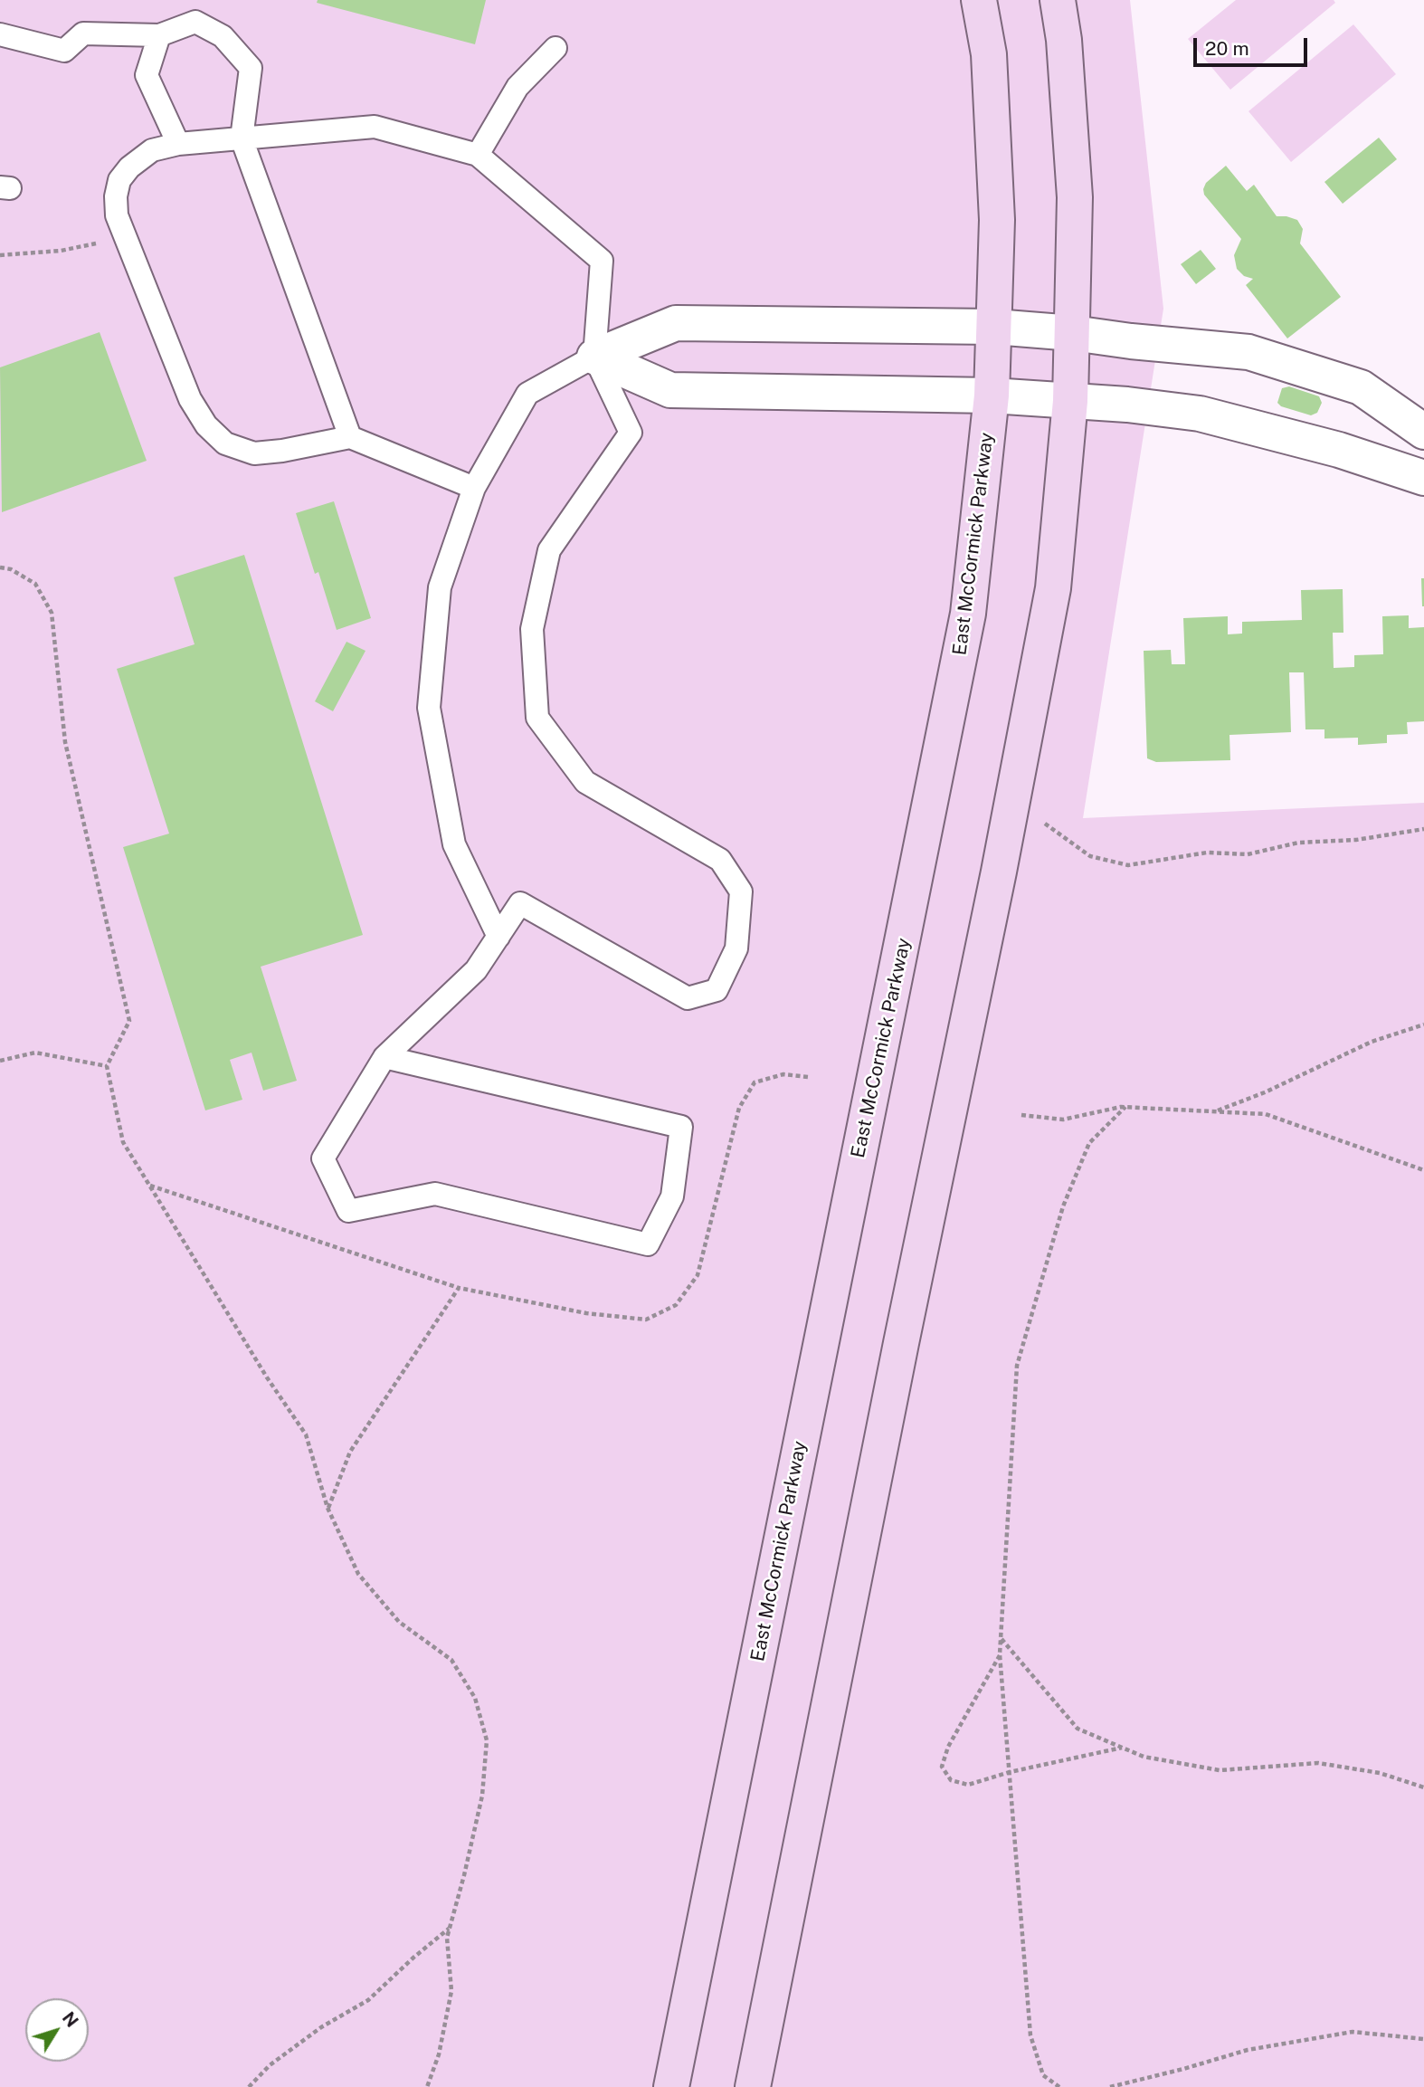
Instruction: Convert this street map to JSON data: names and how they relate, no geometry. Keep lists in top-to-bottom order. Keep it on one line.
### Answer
{"streets":{"main road":["East McCormick Parkway"]},"scale_bar":"20 m","north":"top right"}
